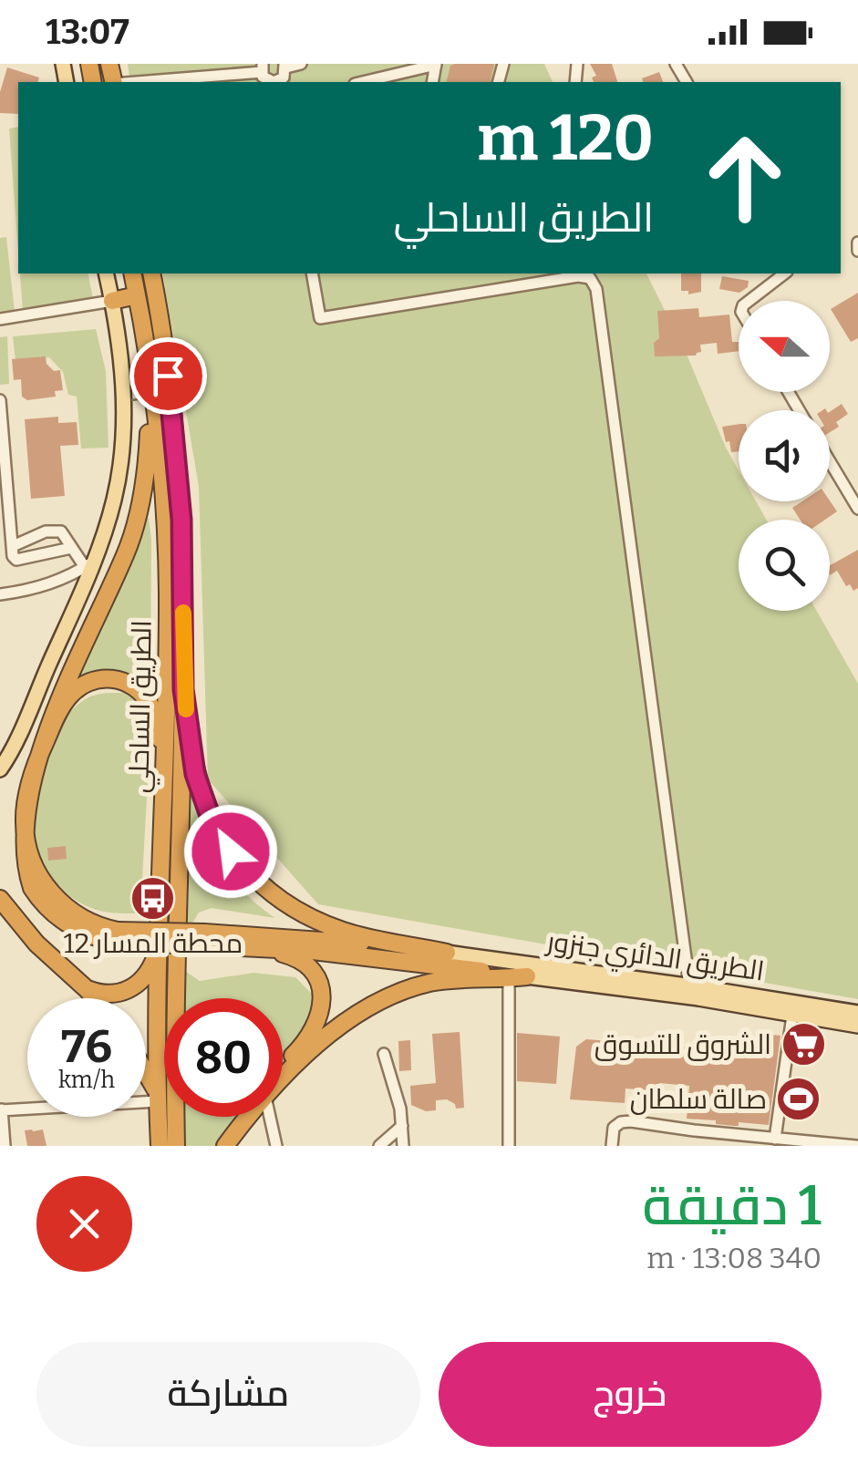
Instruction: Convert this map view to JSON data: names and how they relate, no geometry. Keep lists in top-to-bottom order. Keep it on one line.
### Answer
{"streets":{"highway":["الطريق الساحلي"],"main road":["الطريق الدائري جنزور"]},"places":{"bus stop":["محطة المسار 12"],"supermarket":["الشروق للتسوق"],"sports":["صالة سلطان"]},"north":"left","page":{"status":"13:07","turn":["120 m","الطريق الساحلي"],"speed":"76 km/h","limit":"80","heading":["1 دقيقة","340 m · 13:08"],"buttons":["خروج","مشاركة"]}}
